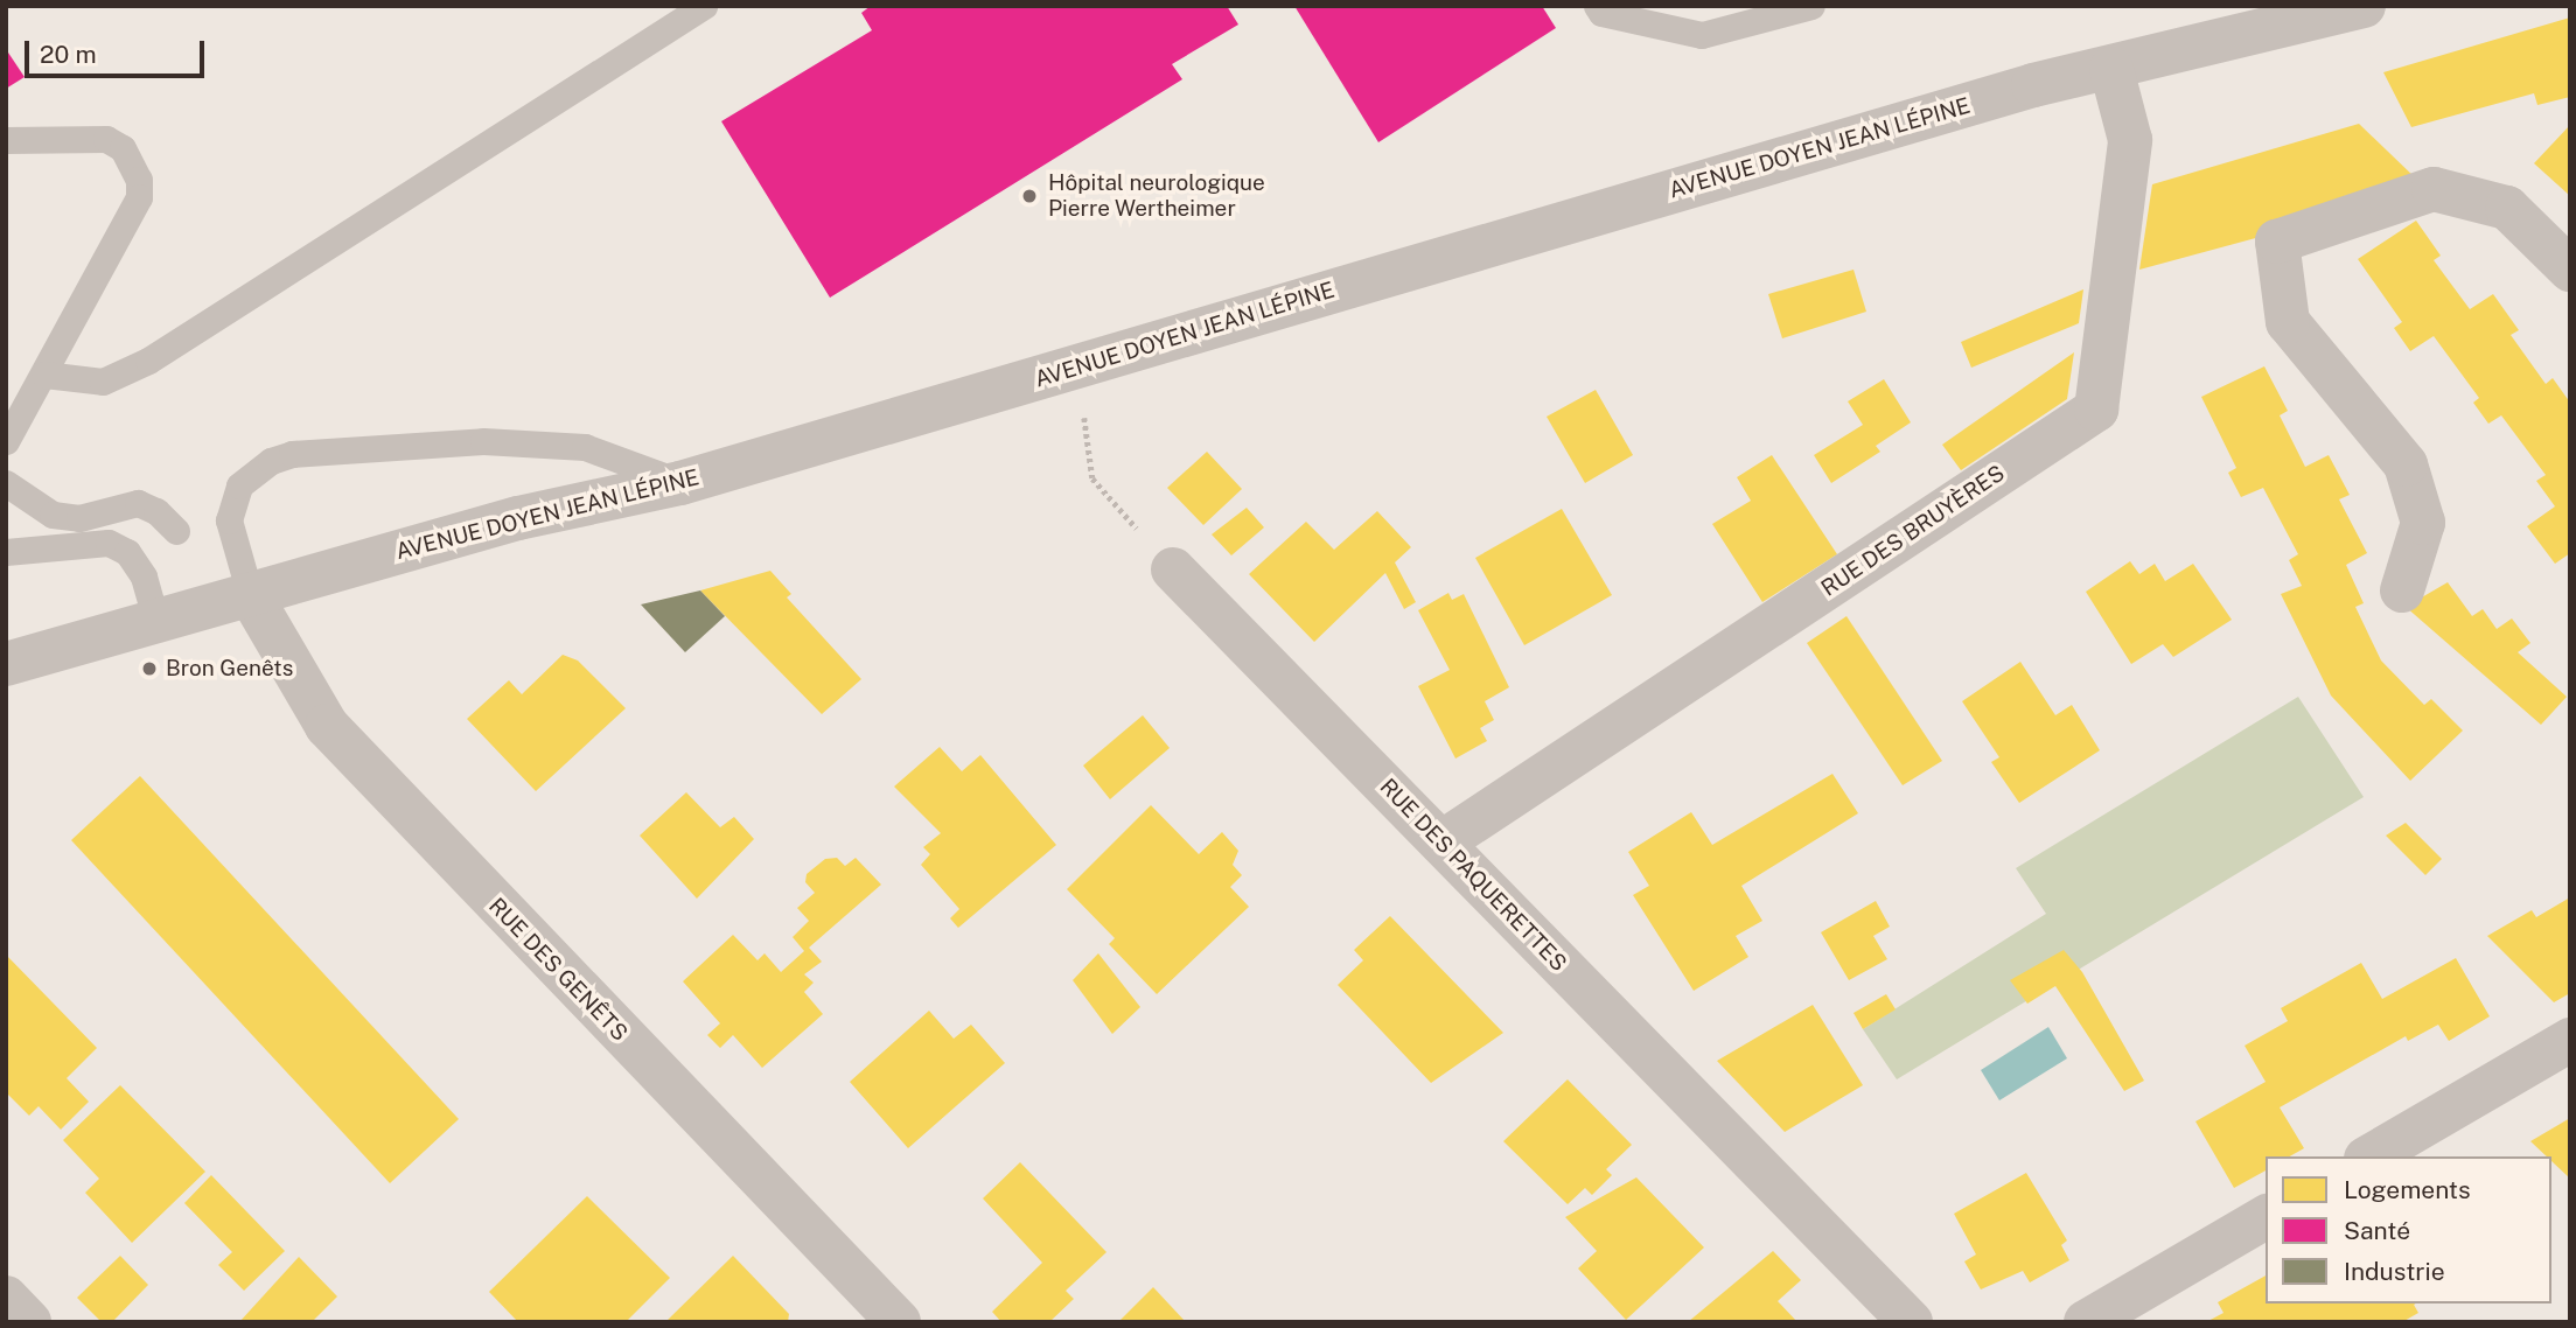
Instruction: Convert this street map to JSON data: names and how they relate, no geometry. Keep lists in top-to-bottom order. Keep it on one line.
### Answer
{"streets":{"street":["AVENUE DOYEN JEAN LÉPINE","RUE DES BRUYÈRES","RUE DES PAQUERETTES","RUE DES GENÊTS"]},"crossings":[["AVENUE DOYEN JEAN LÉPINE","RUE DES BRUYÈRES"],["AVENUE DOYEN JEAN LÉPINE","RUE DES GENÊTS"],["RUE DES BRUYÈRES","RUE DES PAQUERETTES"]],"places":["Hôpital neurologique Pierre Wertheimer","Bron Genêts"],"legend":["Logements","Santé","Industrie"],"scale_bar":"20 m"}
